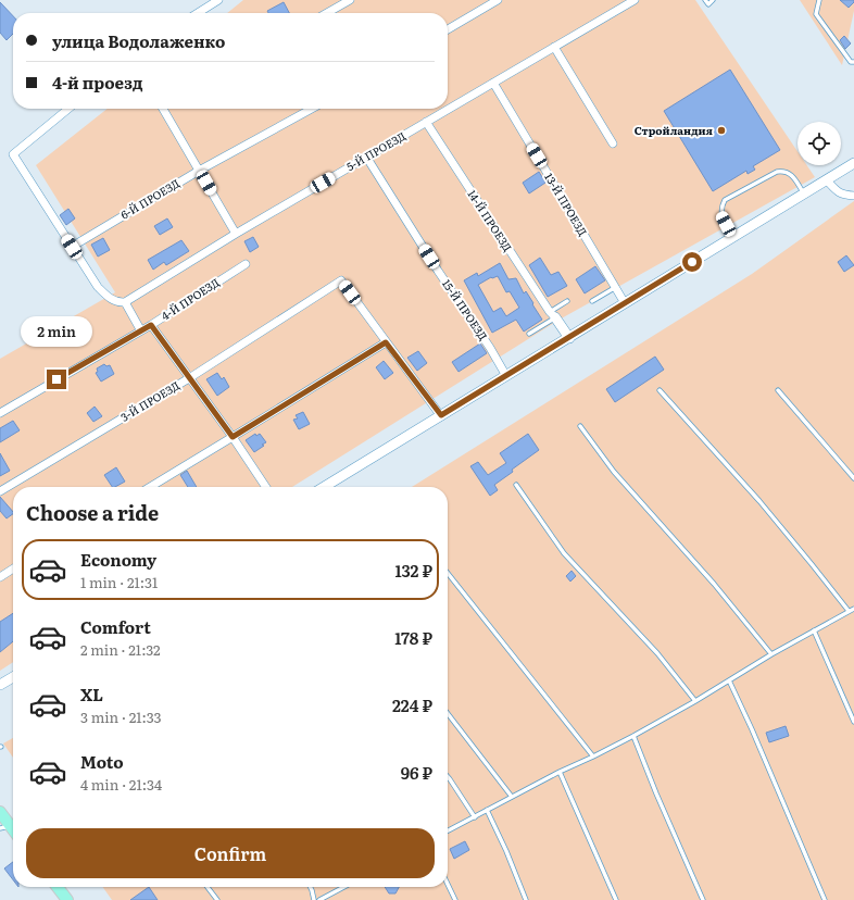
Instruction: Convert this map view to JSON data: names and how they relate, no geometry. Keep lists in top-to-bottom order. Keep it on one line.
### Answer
{"streets":{"street":["5-Й ПРОЕЗД","6-Й ПРОЕЗД","13-Й ПРОЕЗД","14-Й ПРОЕЗД","4-Й ПРОЕЗД","15-Й ПРОЕЗД","3-Й ПРОЕЗД"]},"crossings":[["5-Й ПРОЕЗД","13-Й ПРОЕЗД"],["5-Й ПРОЕЗД","14-Й ПРОЕЗД"],["5-Й ПРОЕЗД","15-Й ПРОЕЗД"]],"places":["Стройландия"],"page":{"banner":["улица Водолаженко","4-й проезд"],"bubble":"2 min","heading":"Choose a ride","list":[{"name":"Economy","note":"1 min · 21:31","value":"132 ₽"},{"name":"Comfort","note":"2 min · 21:32","value":"178 ₽"},{"name":"XL","note":"3 min · 21:33","value":"224 ₽"},{"name":"Moto","note":"4 min · 21:34","value":"96 ₽"}],"buttons":"Confirm"}}
